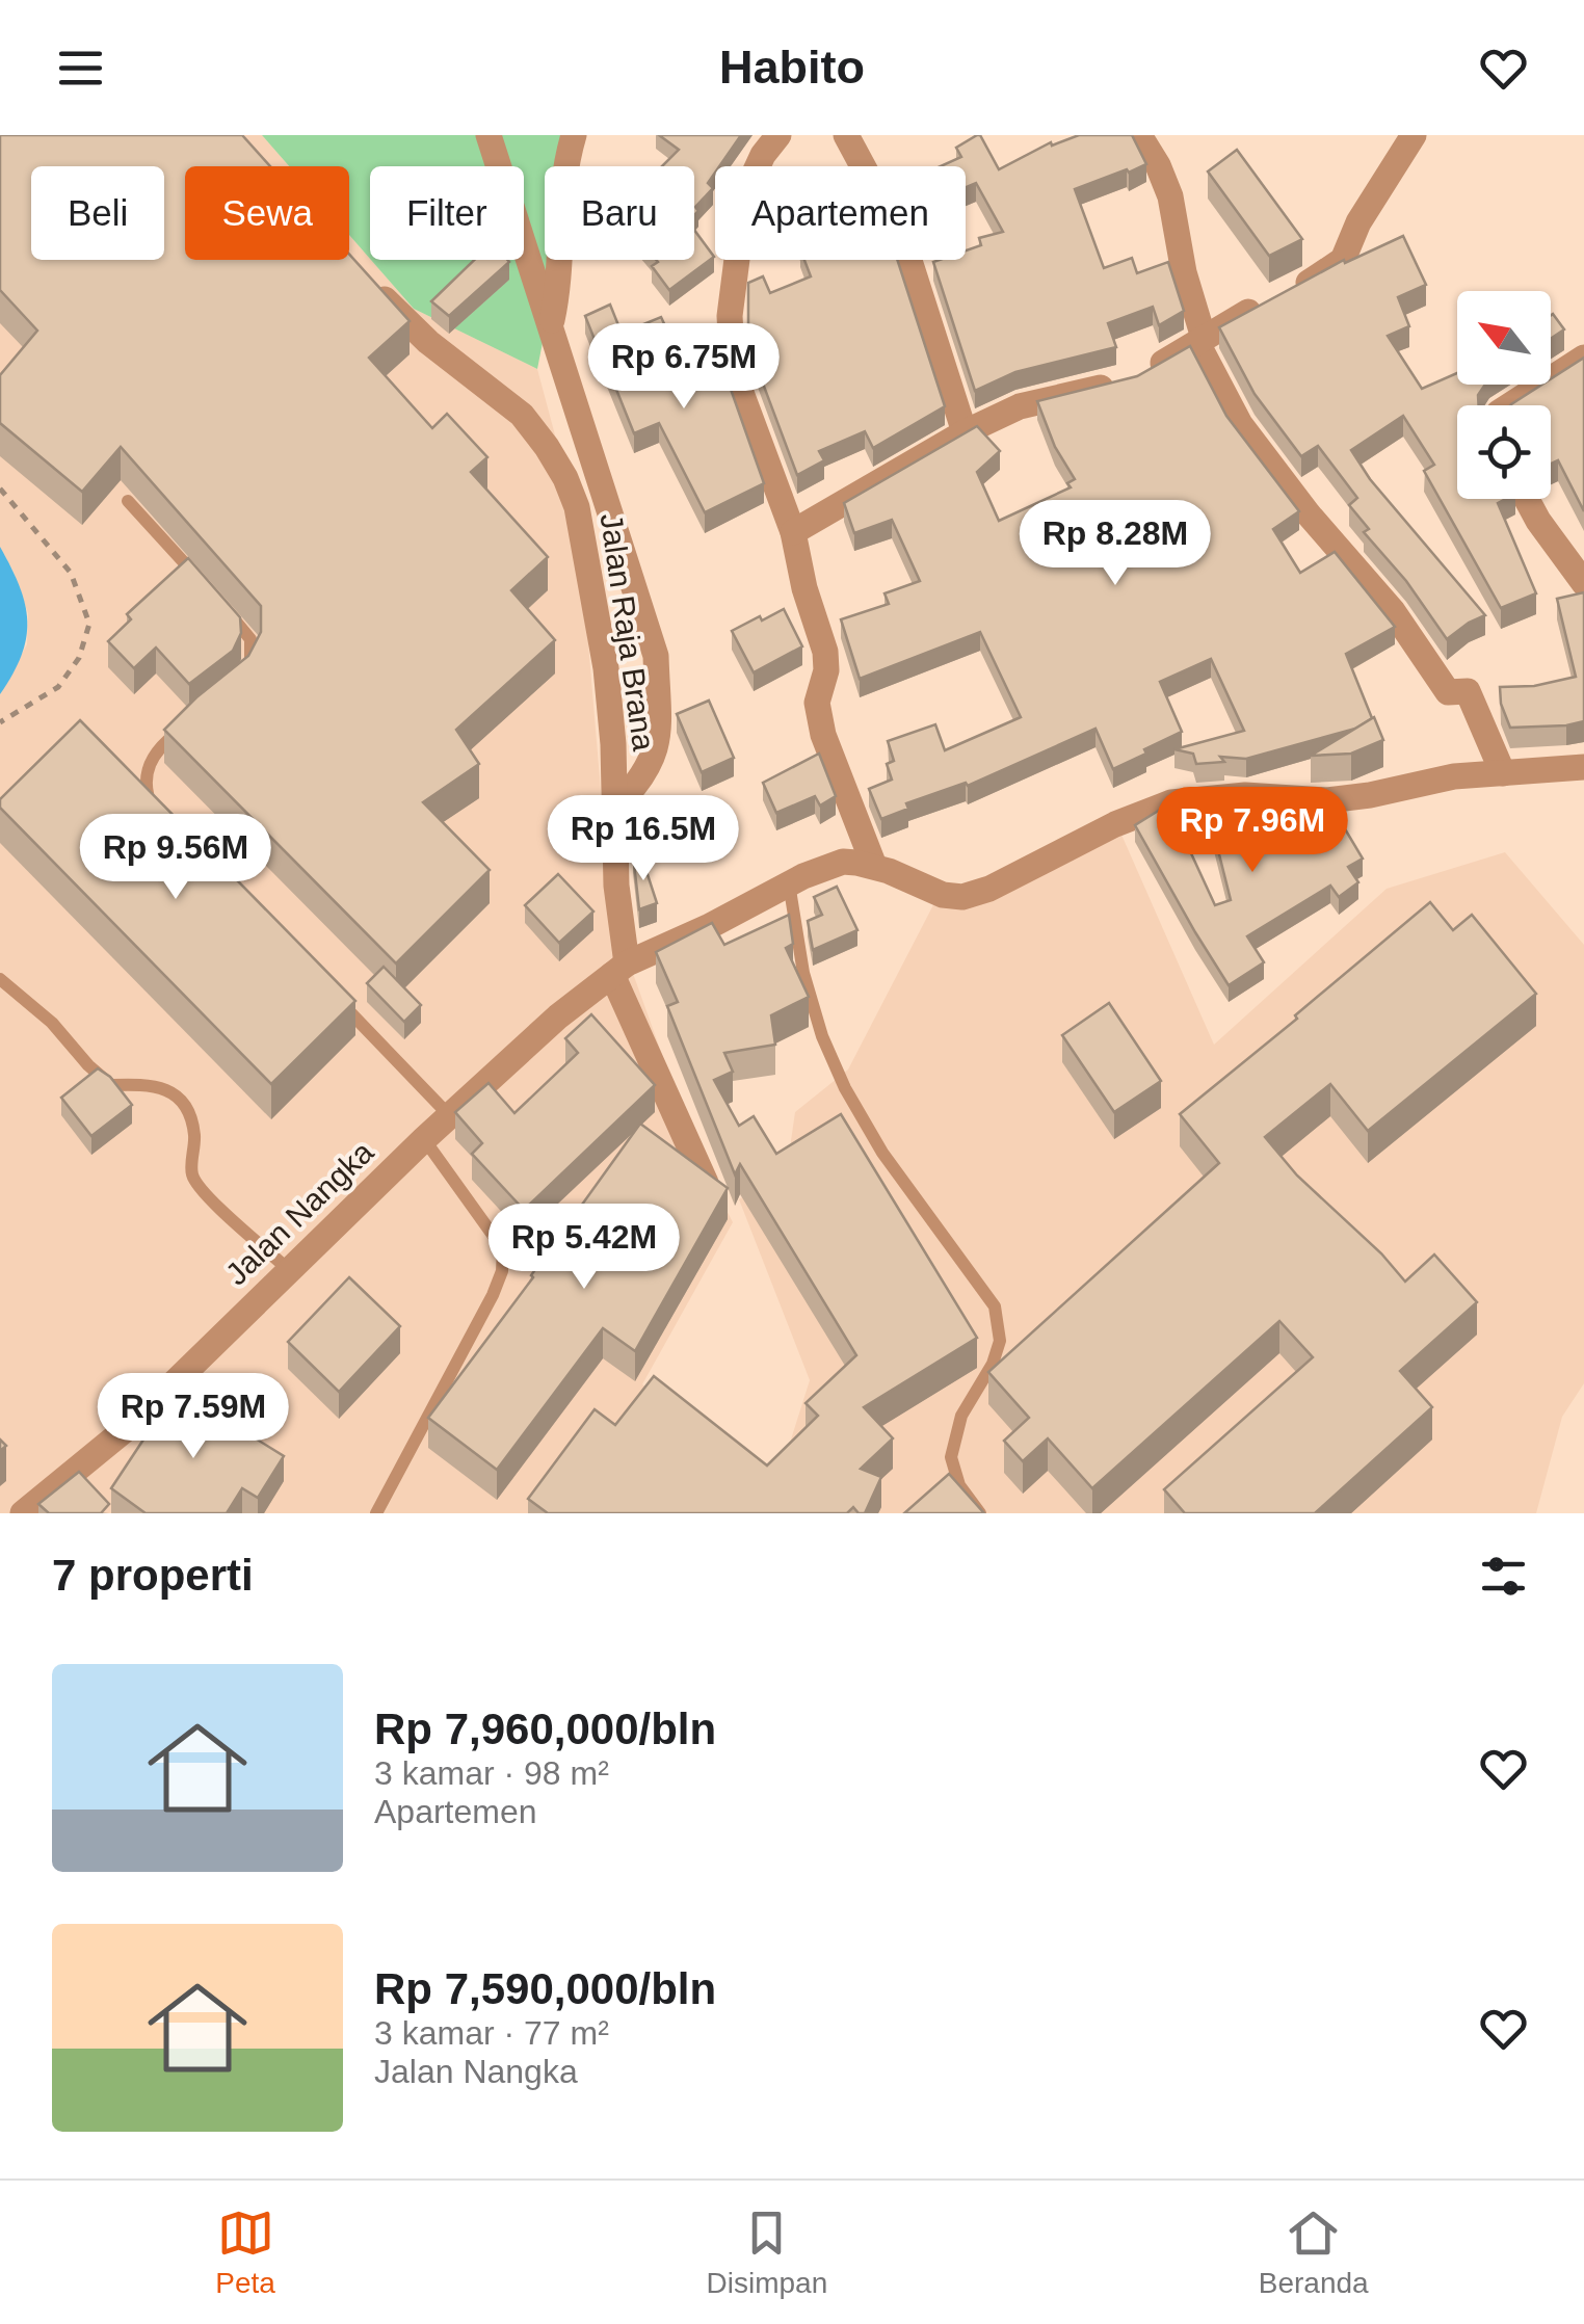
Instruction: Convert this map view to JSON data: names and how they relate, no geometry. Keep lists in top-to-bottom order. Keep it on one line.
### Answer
{"streets":{"street":["Jalan Raja Brana","Jalan Nangka"]},"crossings":[["Jalan Raja Brana","Jalan Nangka"]],"north":"top left","page":{"header":"Habito","chip":["Beli","Sewa","Filter","Baru","Apartemen"],"price":["Rp 6.75M","Rp 8.28M","Rp 7.96M","Rp 16.5M","Rp 9.56M","Rp 5.42M","Rp 7.59M"],"heading":"7 properti","list":[{"name":"Rp 7,960,000/bln","note":"3 kamar · 98 m² · Apartemen"},{"name":"Rp 7,590,000/bln","note":"3 kamar · 77 m² · Jalan Nangka"}],"tabs":["Peta","Disimpan","Beranda"]}}
